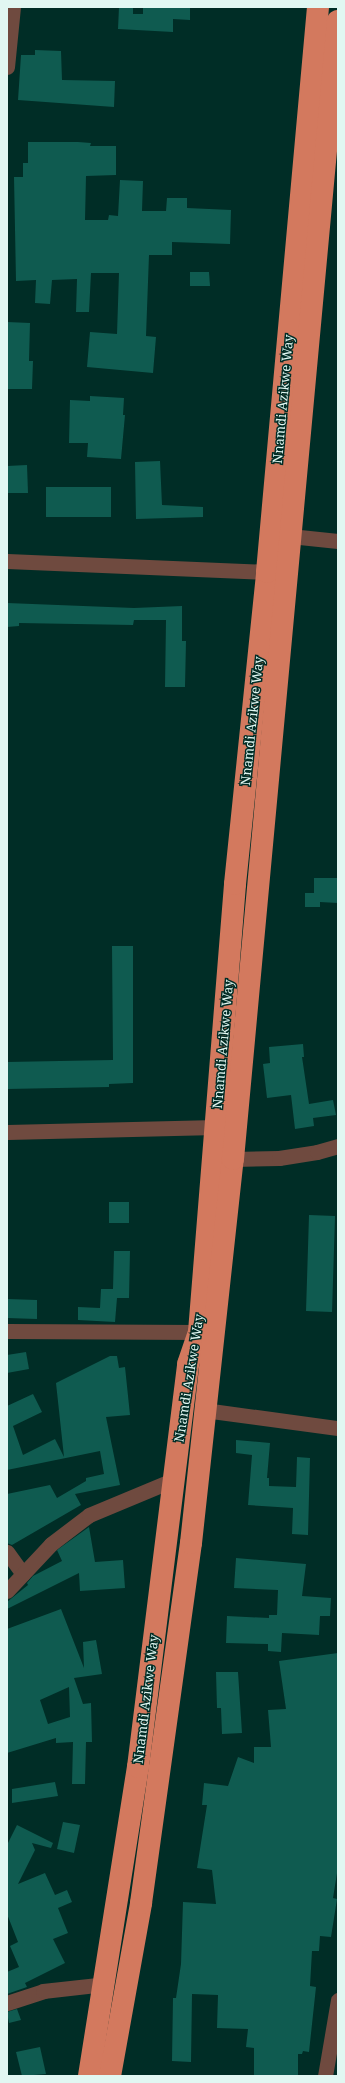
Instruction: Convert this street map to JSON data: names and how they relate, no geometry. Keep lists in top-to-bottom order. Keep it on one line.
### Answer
{"streets":{"highway":["Nnamdi Azikwe Way"]}}
